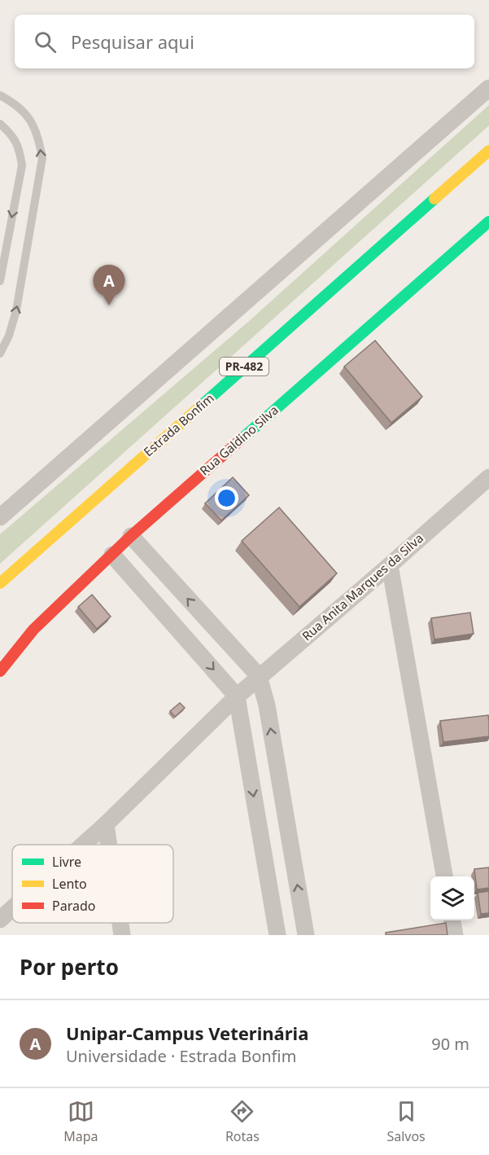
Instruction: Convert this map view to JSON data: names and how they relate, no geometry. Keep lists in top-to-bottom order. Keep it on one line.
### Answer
{"streets":{"street":["PR-482","Estrada Bonfim","Rua Galdino Silva","Rua Anita Marques da Silva"]},"legend":["Livre","Lento","Parado"],"page":{"search":"Pesquisar aqui","pins":"A","heading":"Por perto","list":[{"mark":"A","name":"Unipar-Campus Veterinária","note":"Universidade · Estrada Bonfim","value":"90 m"}],"nav":["Mapa","Rotas","Salvos"]}}
